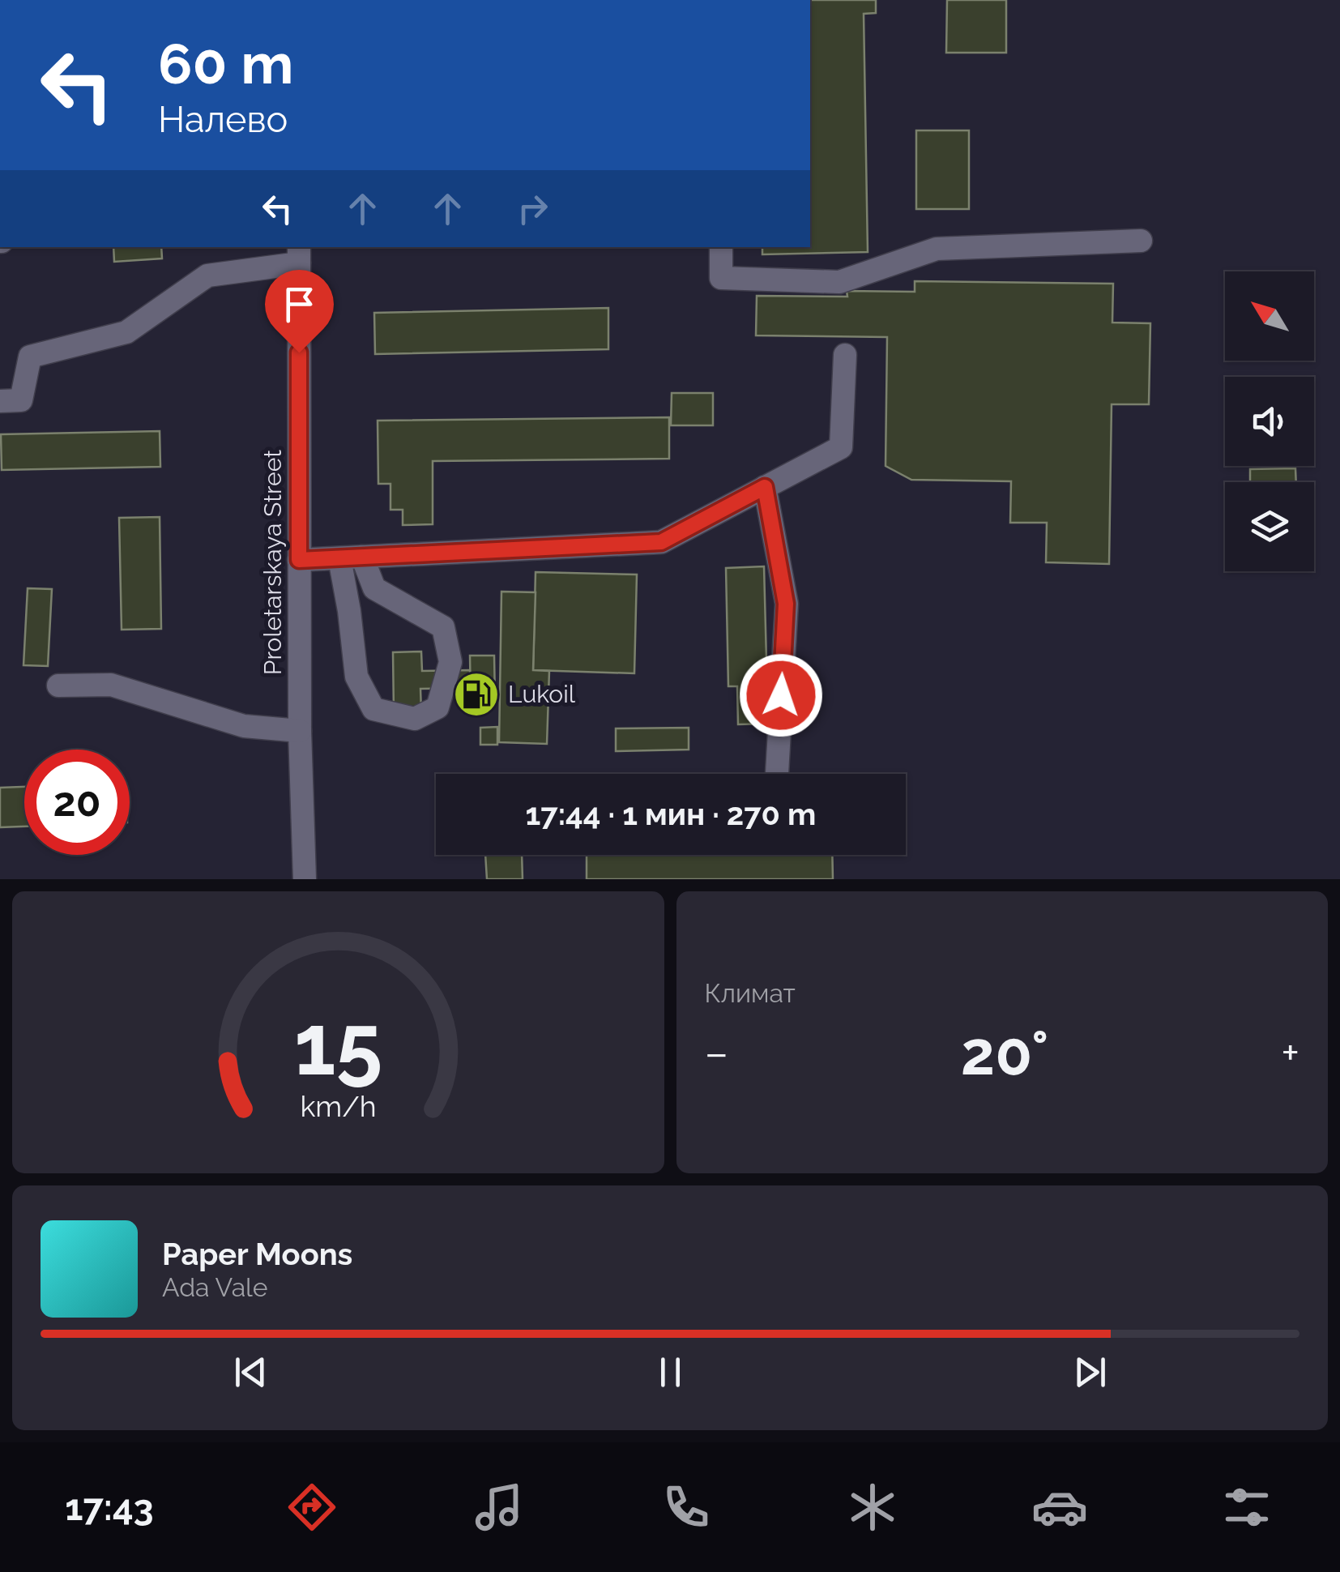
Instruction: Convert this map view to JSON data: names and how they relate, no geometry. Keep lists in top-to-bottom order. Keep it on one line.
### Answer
{"streets":{"street":["Proletarskaya Street"]},"places":{"fuel station":["Lukoil"]},"north":"top left","page":{"turn":["60 m","Налево"],"limit":"20","trip":"17:44 · 1 мин · 270 m","tile":"Климат","heat":["−","20°","+"],"song":["Paper Moons","Ada Vale"],"tabs":"17:43","gauge":["15","km/h"]}}
